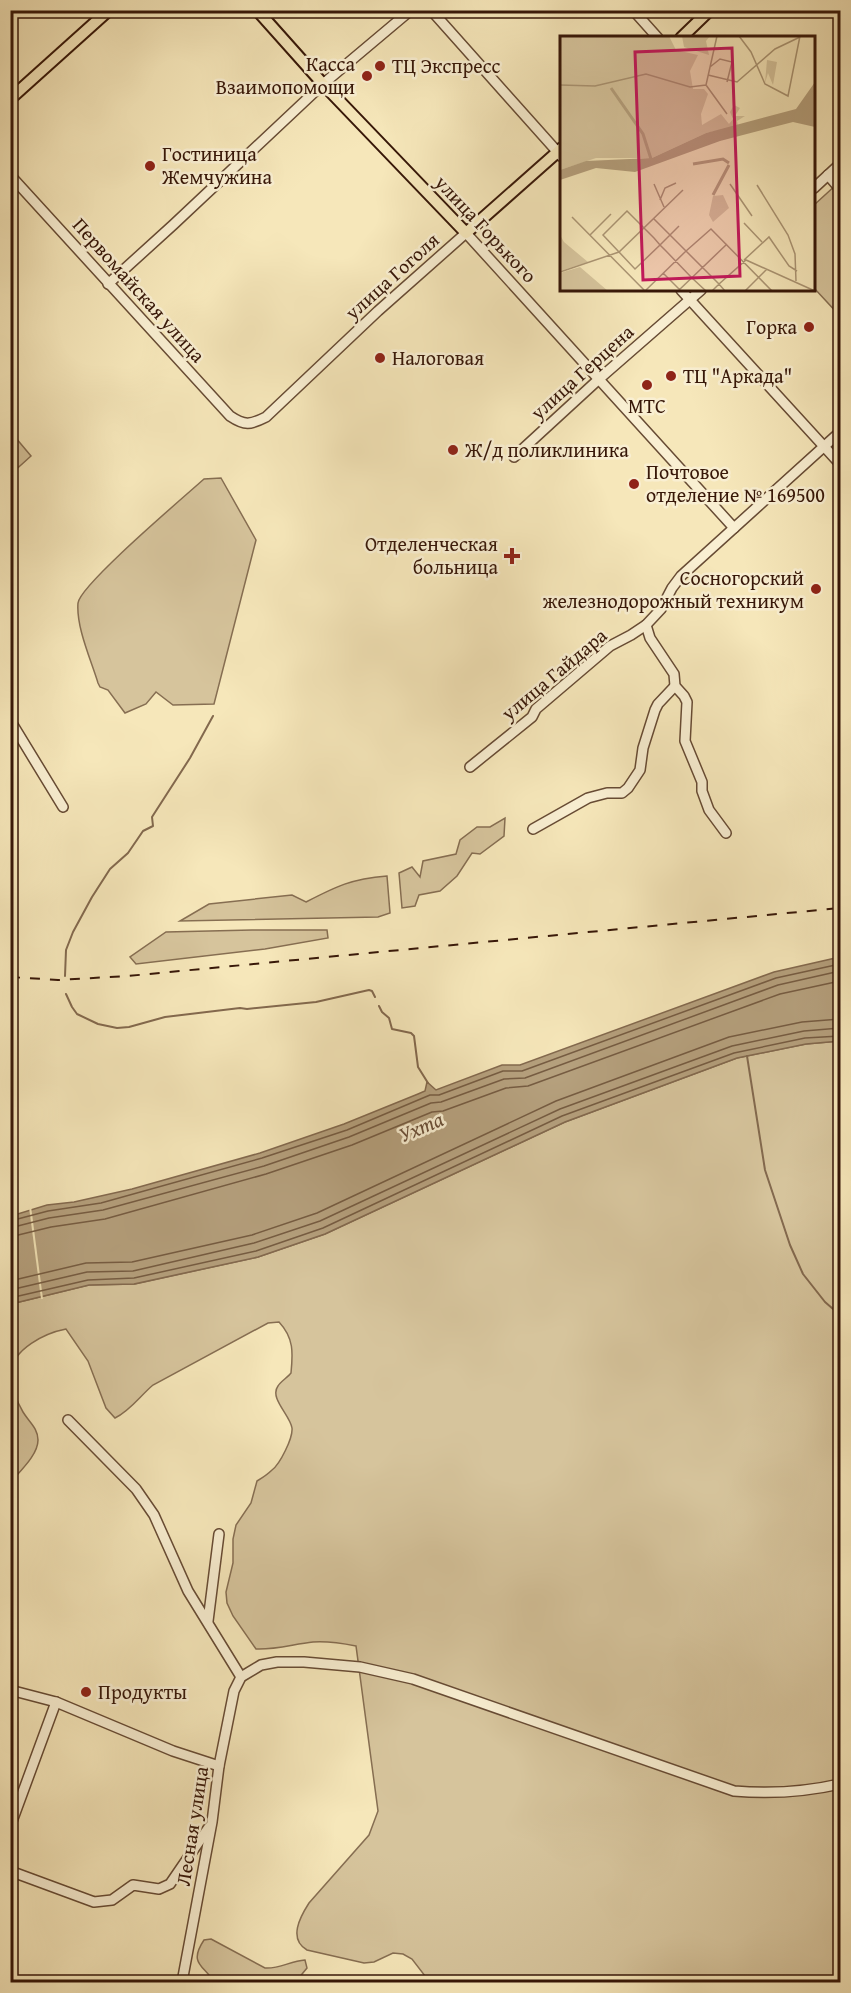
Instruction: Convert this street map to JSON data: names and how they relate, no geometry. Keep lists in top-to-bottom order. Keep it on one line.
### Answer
{"streets":{"main road":["улица Горького","улица Гоголя"],"street":["Первомайская улица","улица Герцена","улица Гайдара","Лесная улица"]},"crossings":[["улица Горького","улица Гоголя"],["улица Горького","улица Герцена"],["улица Горького","улица Гайдара"],["улица Гоголя","Первомайская улица"]],"water":["Ухта"],"places":{"other":["ТЦ Экспресс","Касса Взаимопомощи","Гостиница Жемчужина","Горка","Налоговая","ТЦ \"Аркада\"","МТС","Ж/д поликлиника","Почтовое отделение № 169500","Сосногорский железнодорожный техникум","Продукты"],"health":["Отделенческая больница"]}}
